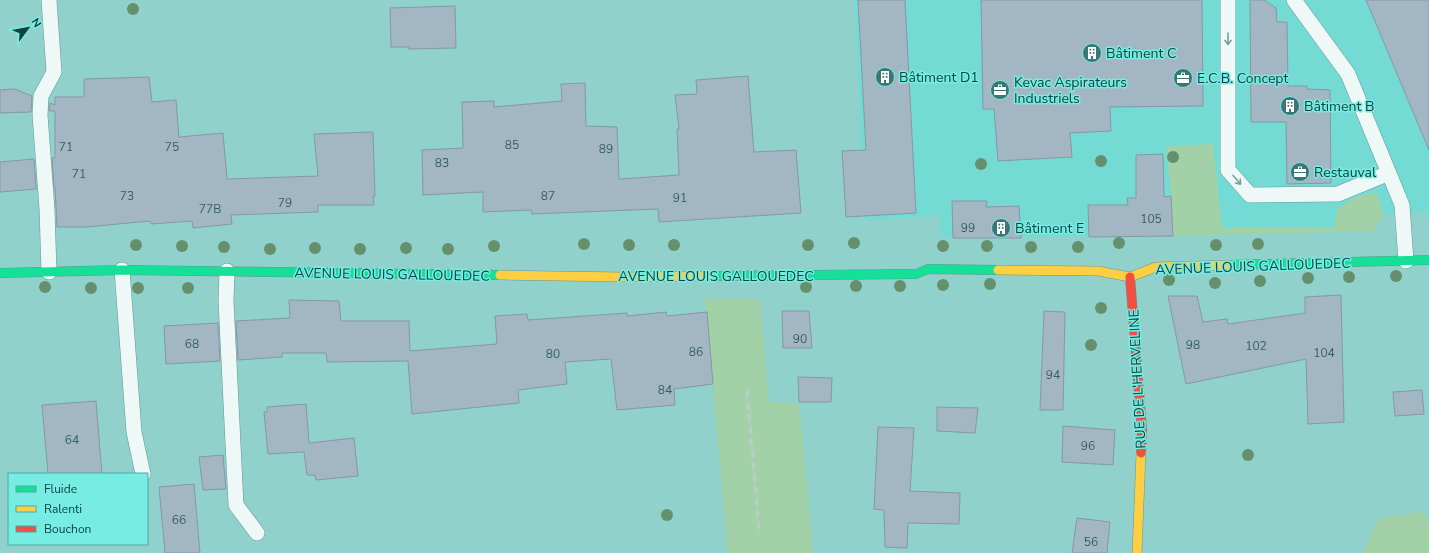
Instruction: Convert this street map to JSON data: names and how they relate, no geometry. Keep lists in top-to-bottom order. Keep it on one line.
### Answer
{"streets":{"main road":["AVENUE LOUIS GALLOUEDEC","RUE DE L'HERVELINE"]},"crossings":[["AVENUE LOUIS GALLOUEDEC","RUE DE L'HERVELINE"]],"places":{"building":["Bâtiment C","Bâtiment D1","Bâtiment B","Bâtiment E"],"office":["E.C.B. Concept","Kevac Aspirateurs Industriels","Restauval"]},"house_numbers":["85","71","75","89","83","71","73","87","91","79","77B","105","99","90","68","98","102","86","104","80","94","84","64","96","66","56"],"legend":["Fluide","Ralenti","Bouchon"],"north":"top right"}
